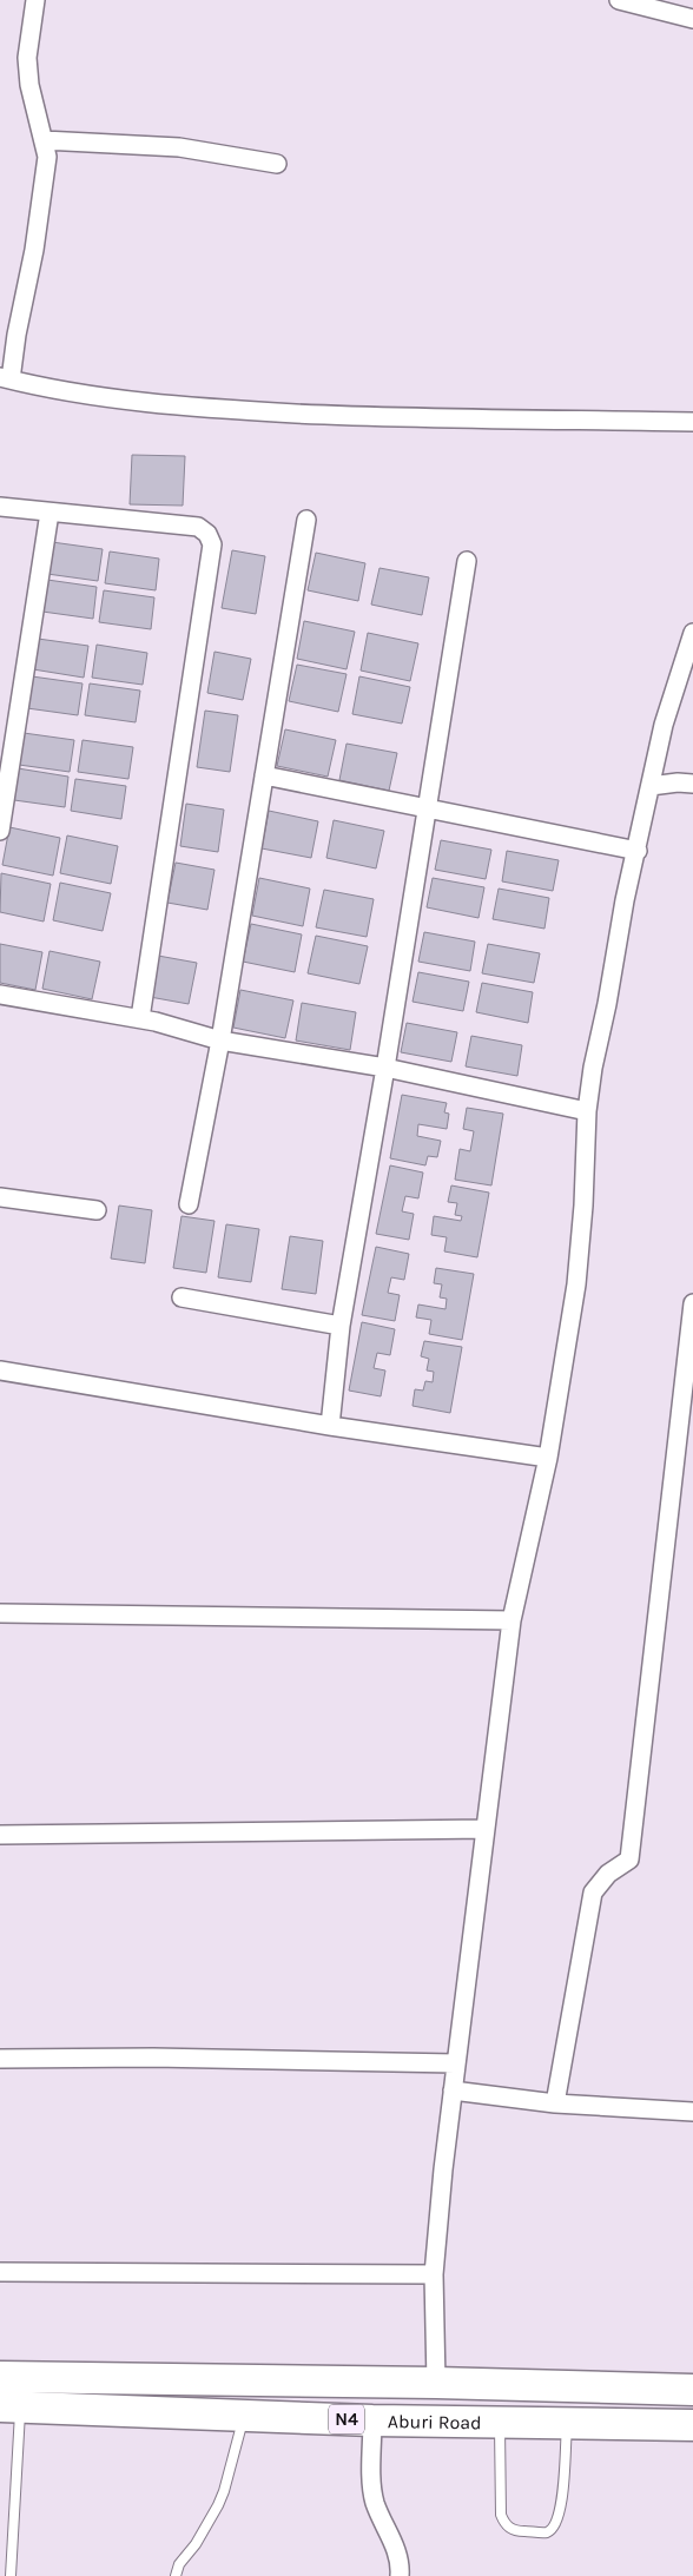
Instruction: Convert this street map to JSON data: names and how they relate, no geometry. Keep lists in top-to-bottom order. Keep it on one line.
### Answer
{"streets":{"highway":["N4","Aburi Road"]}}
